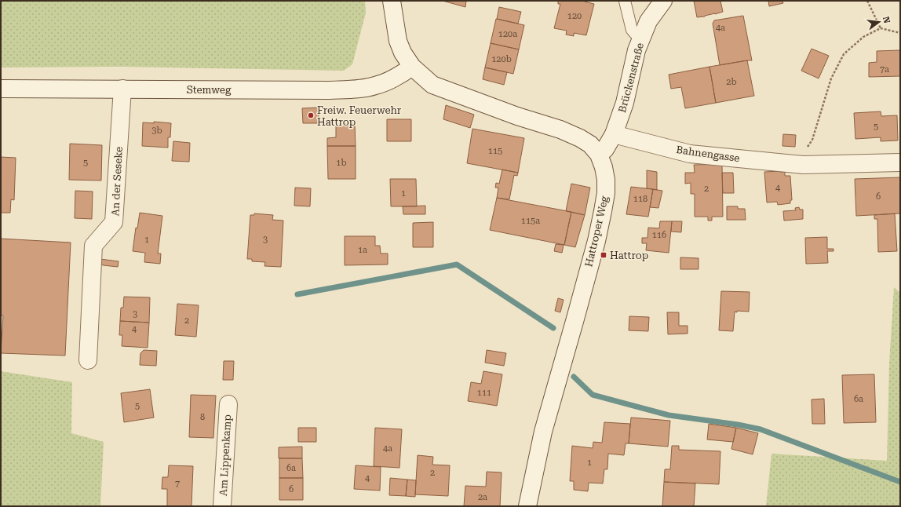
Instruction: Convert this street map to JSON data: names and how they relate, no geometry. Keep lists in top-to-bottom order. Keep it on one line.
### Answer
{"streets":{"street":["Brückenstraße","Stemweg","Bahnengasse","An der Seseke","Hattroper Weg","Am Lippenkamp"]},"crossings":[["Brückenstraße","Bahnengasse"],["Brückenstraße","Hattroper Weg"],["Stemweg","An der Seseke"],["Stemweg","Hattroper Weg"]],"places":{"other":["Freiw. Feuerwehr Hattrop"],"transit":["Hattrop"]},"house_numbers":["120","4a","120a","120b","7a","2b","5","3b","115","5","1b","4","2","1","6","118","115a","116","1","3","1a","3","2","4","111","6a","5","8","4a","1","6a","2","4","7","6","2a"],"north":"right"}
